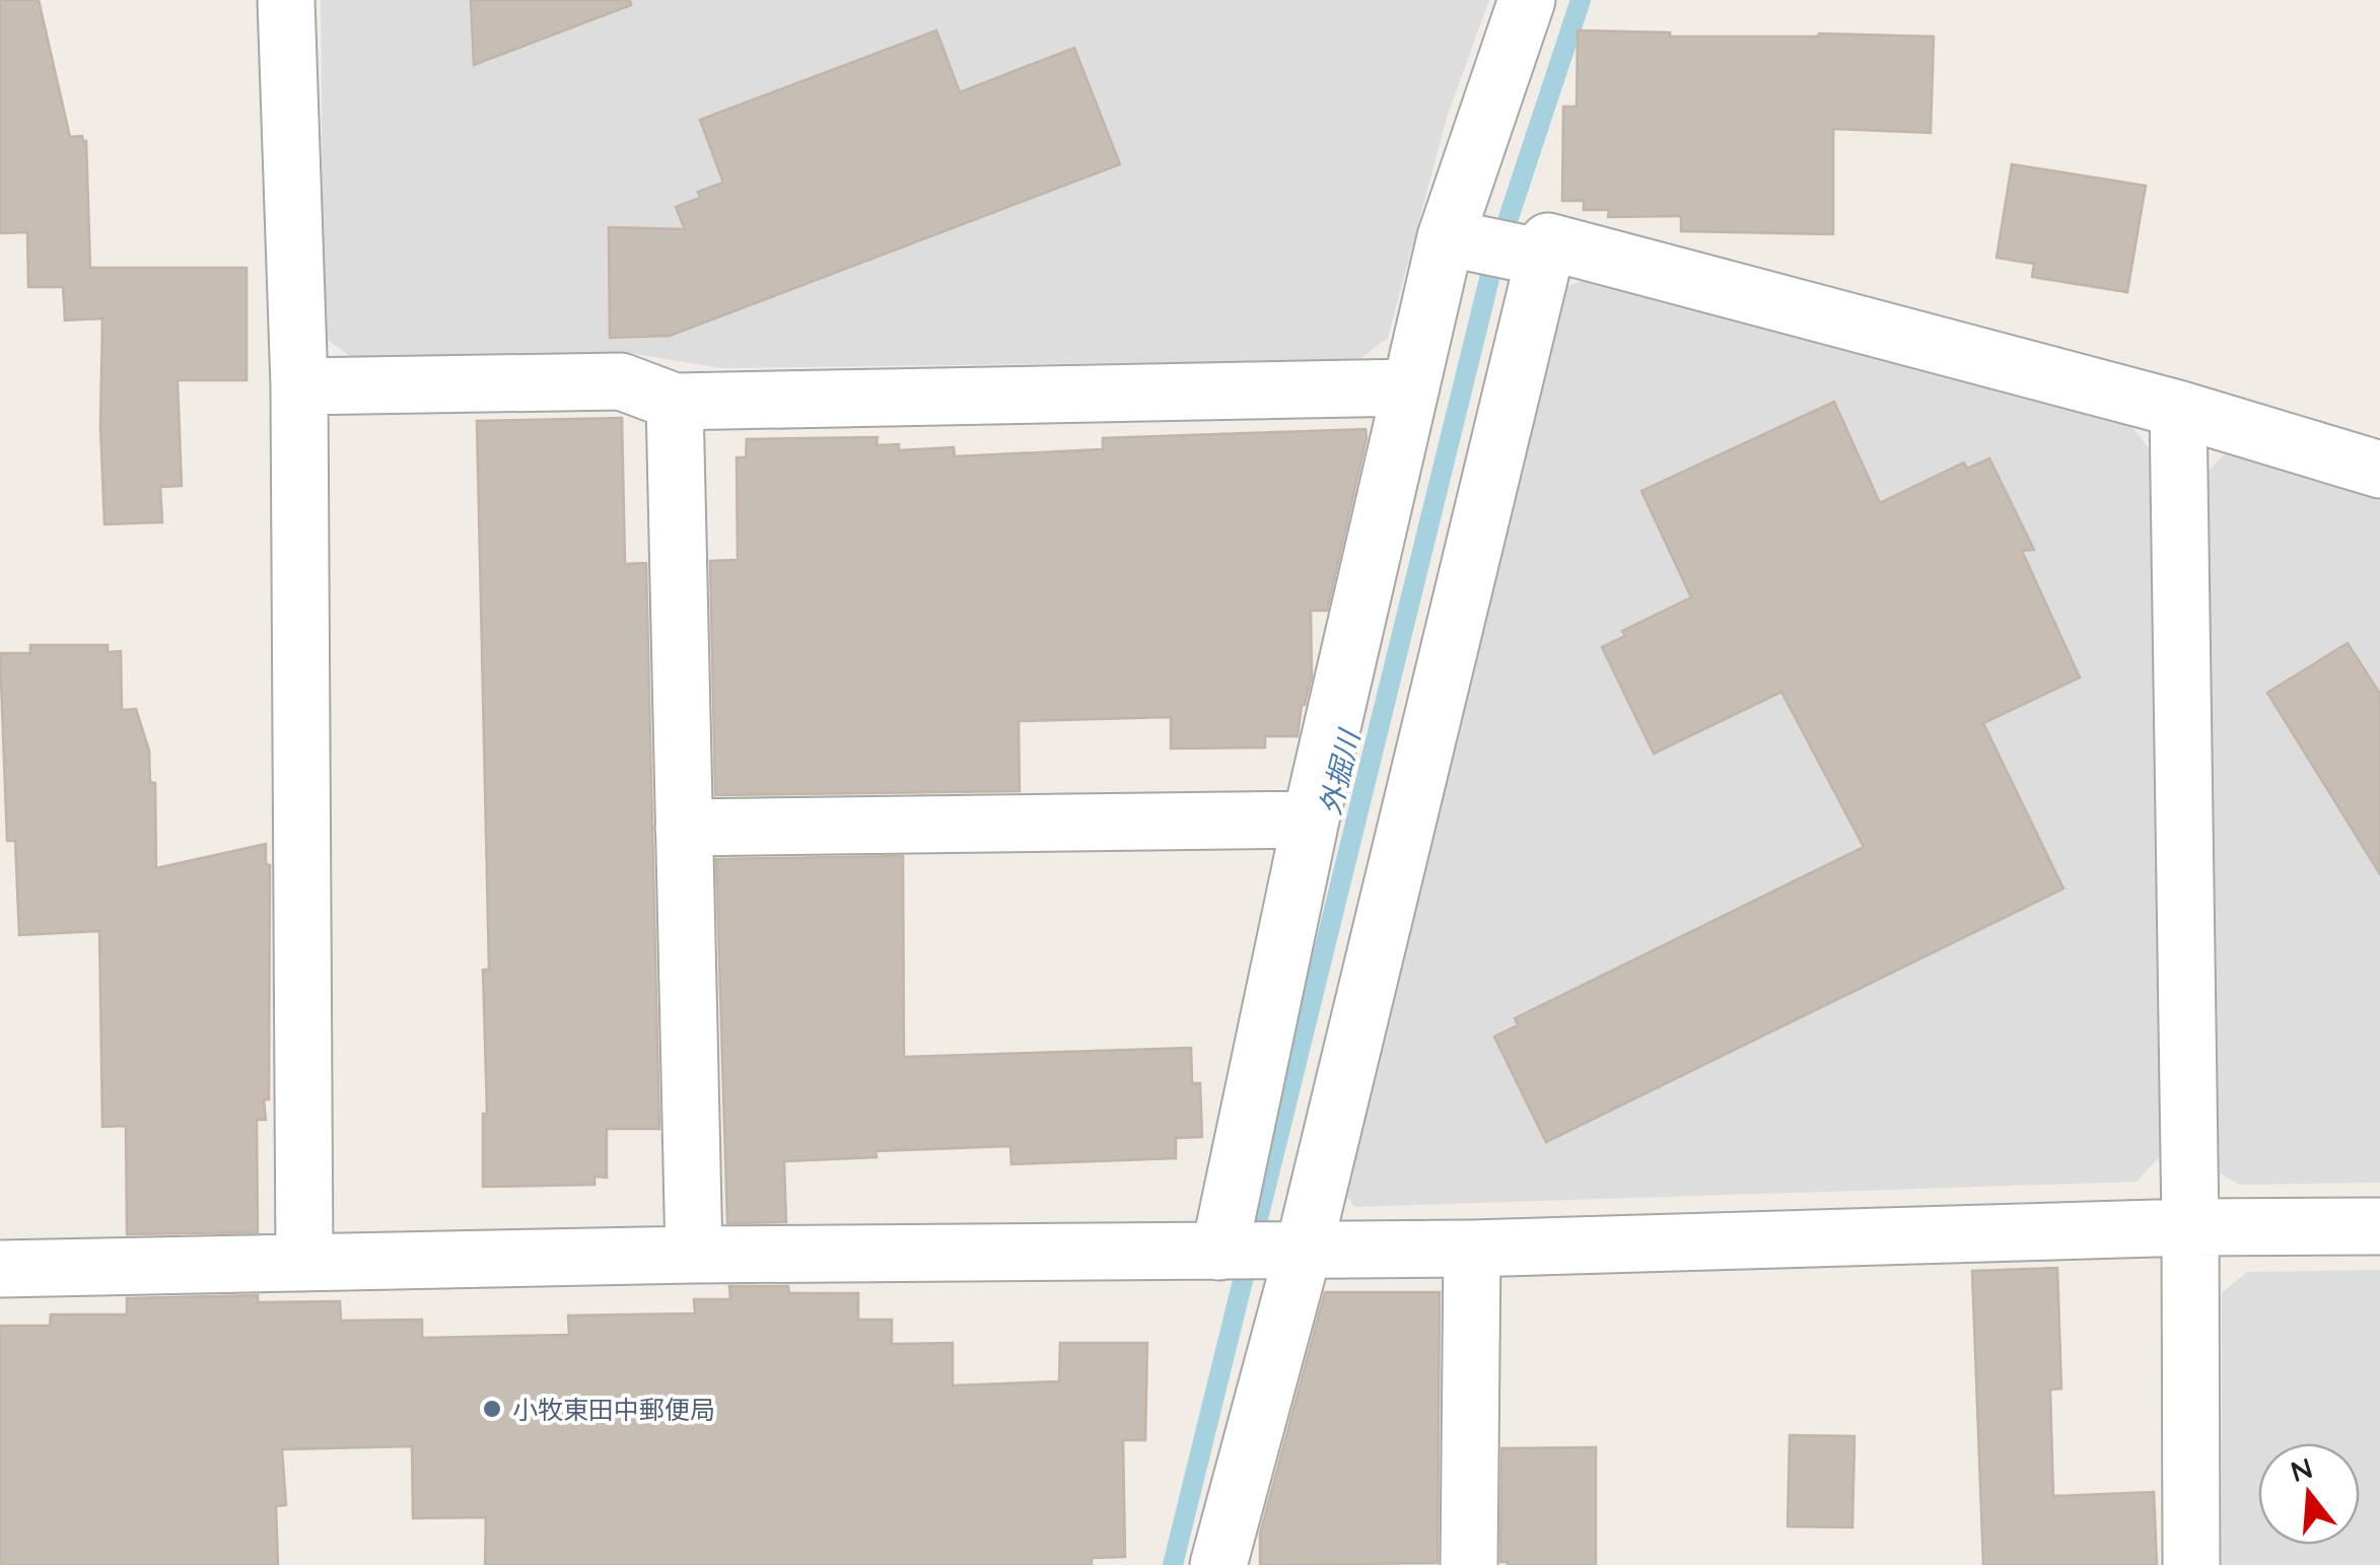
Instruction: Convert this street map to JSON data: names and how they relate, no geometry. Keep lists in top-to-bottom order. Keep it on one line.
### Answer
{"water":["外掘川"],"places":["小牧東田中郵便局"],"north":"top"}
